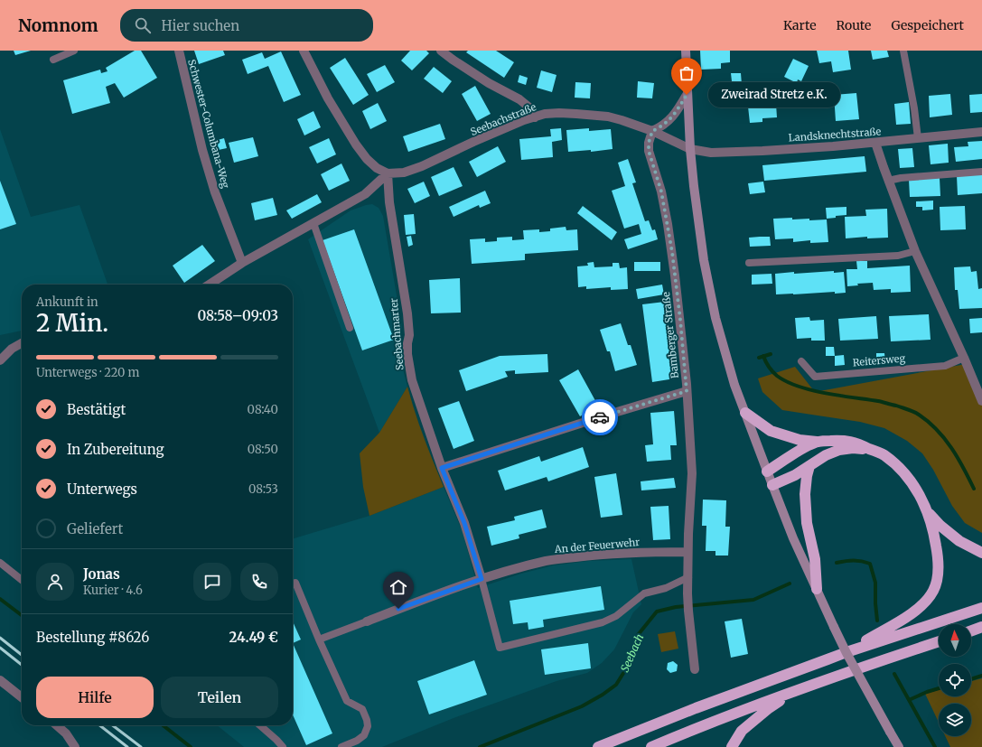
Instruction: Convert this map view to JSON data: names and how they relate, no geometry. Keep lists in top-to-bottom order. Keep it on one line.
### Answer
{"streets":{"street":["Seebachstraße","Schwester-Columbana-Weg","Landsknechtstraße","Seebachmarter","Bamberger Straße","An der Feuerwehr"],"lane":["Reitersweg"]},"crossings":[["Seebachstraße","Landsknechtstraße"],["Seebachstraße","Seebachmarter"],["Seebachstraße","Bamberger Straße"],["Seebachmarter","An der Feuerwehr"],["Bamberger Straße","An der Feuerwehr"]],"water":["Seebach"],"places":["Zweirad Stretz e.K."],"north":"top","page":{"header":"Nomnom","search":"Hier suchen","nav":["Karte","Route","Gespeichert"],"bubble":"Zweirad Stretz e.K.","heading":["2 Min.","Ankunft in","08:58–09:03"],"panel":["Jonas","Kurier · 4.6","Bestellung #8626","24.49 €"],"bar":"Unterwegs · 220 m","list":[["Bestätigt","08:40"],["In Zubereitung","08:50"],["Unterwegs","08:53"],"Geliefert"],"buttons":["Hilfe","Teilen"]}}
